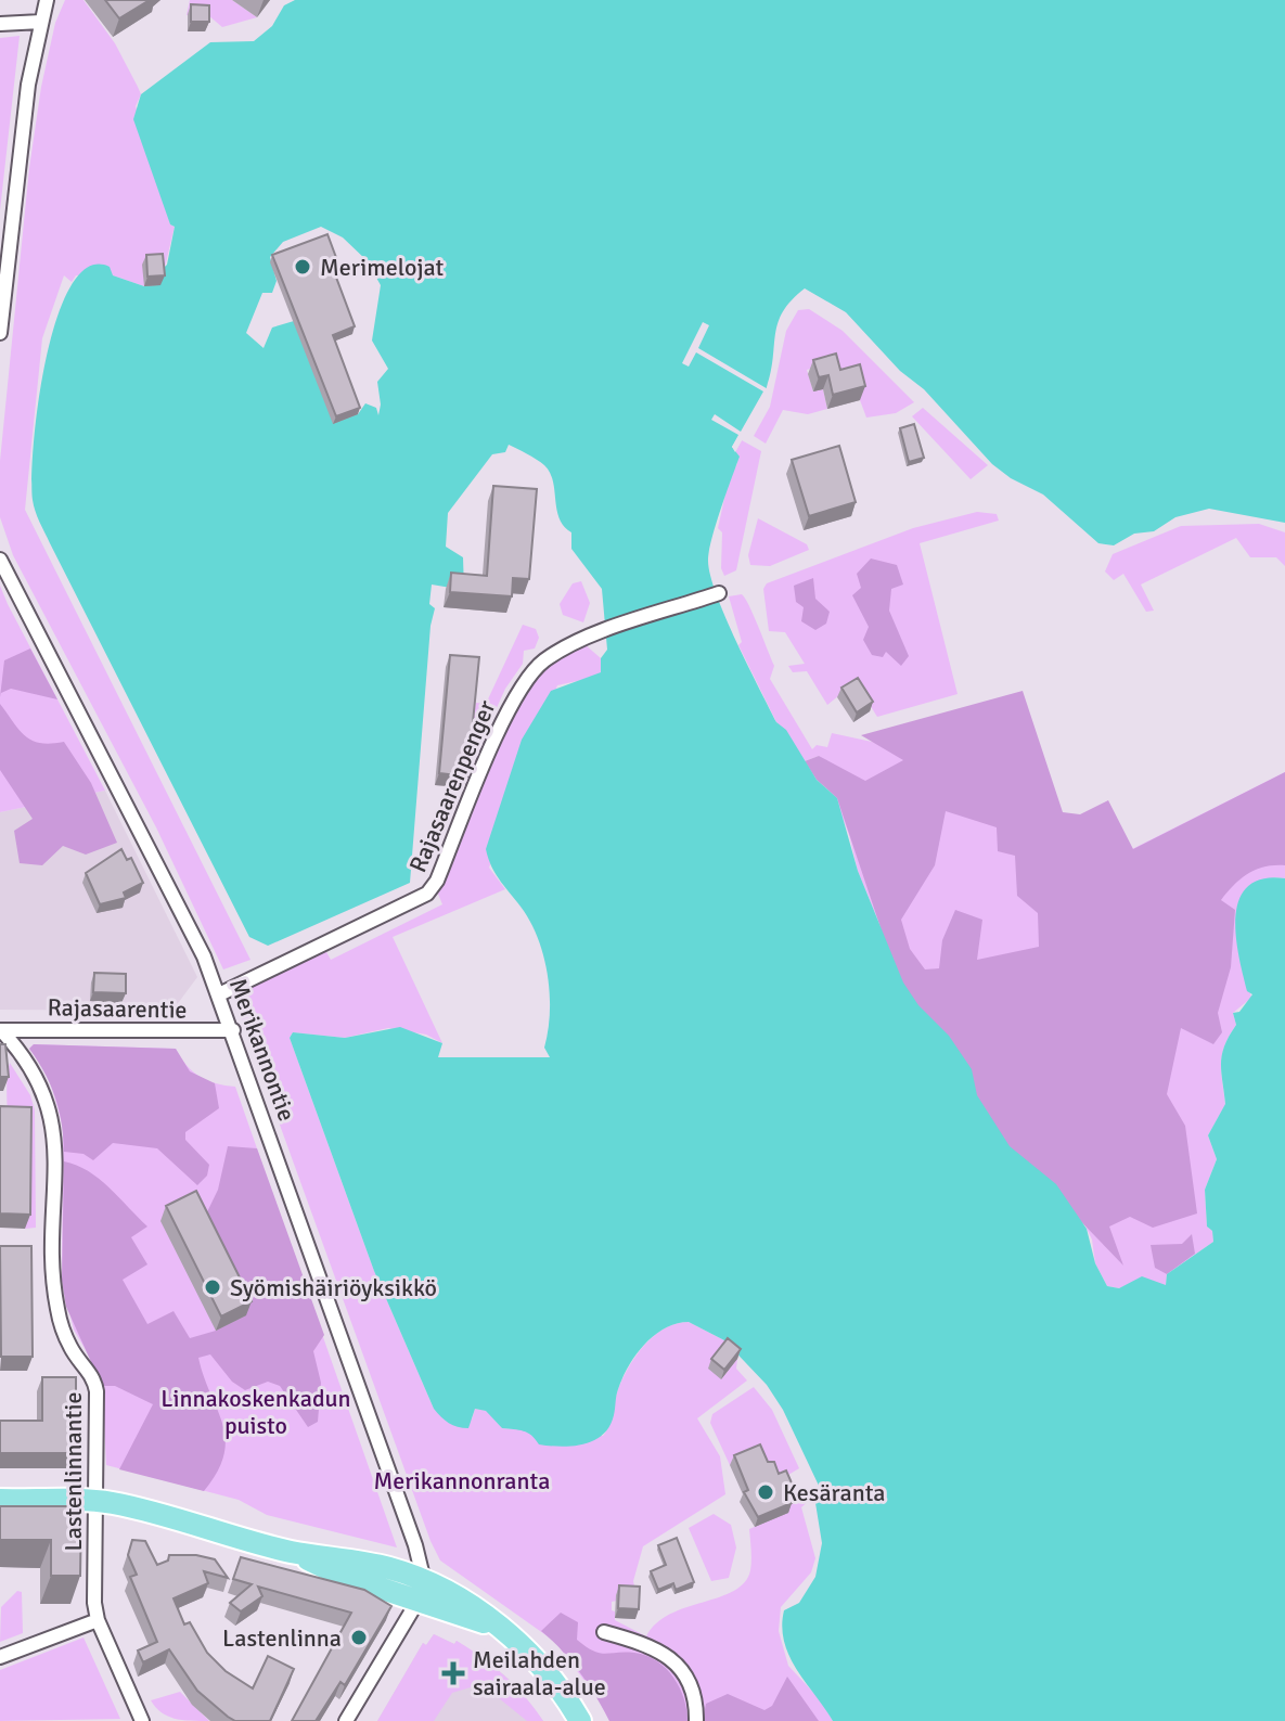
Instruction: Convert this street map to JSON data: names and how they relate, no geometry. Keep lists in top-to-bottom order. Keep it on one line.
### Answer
{"streets":{"street":["Rajasaarenpenger","Rajasaarentie","Merikannontie","Lastenlinnantie"]},"crossings":[["Rajasaarenpenger","Merikannontie"],["Rajasaarentie","Merikannontie"],["Rajasaarentie","Lastenlinnantie"]],"parks":["Linnakoskenkadun puisto","Merikannonranta"],"places":{"other":["Merimelojat","Syömishäiriöyksikkö","Kesäranta","Lastenlinna"],"health":["Meilahden sairaala-alue"]}}
